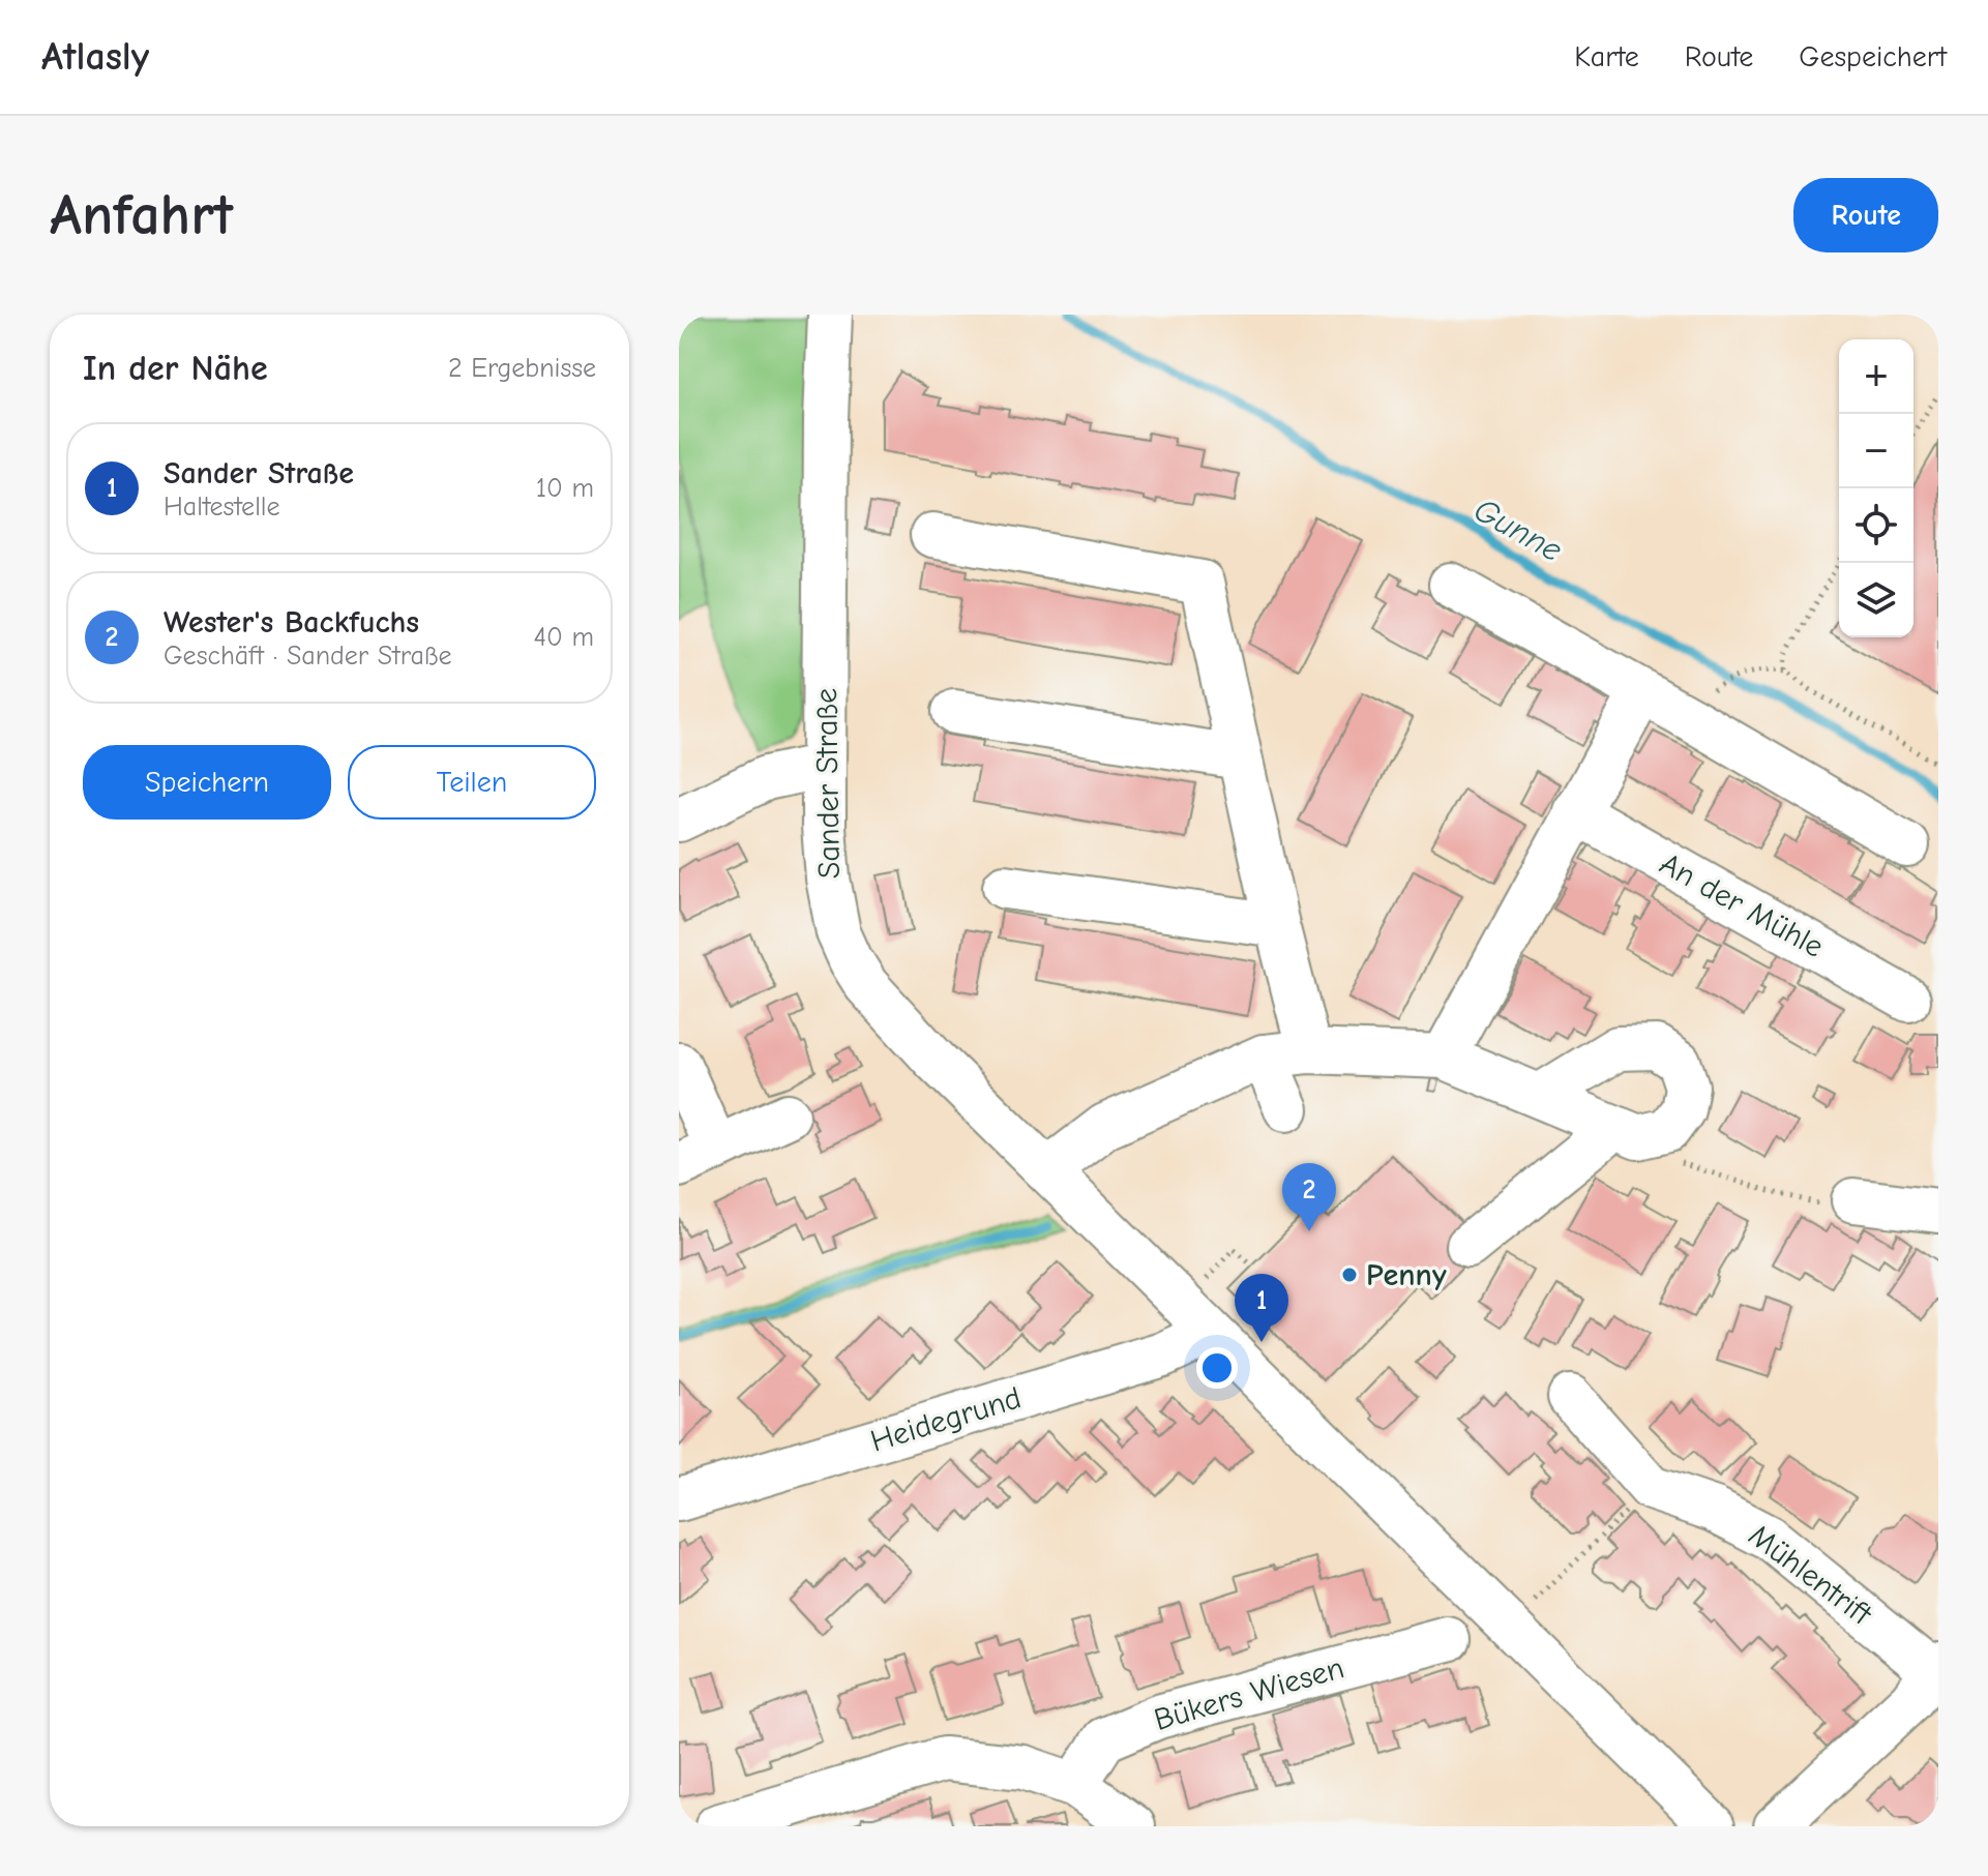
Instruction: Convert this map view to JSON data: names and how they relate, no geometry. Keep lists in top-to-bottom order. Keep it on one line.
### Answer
{"streets":{"street":["Sander Straße","An der Mühle","Heidegrund","Mühlentrift","Bükers Wiesen"]},"crossings":[["Sander Straße","Heidegrund"]],"water":["Gunne"],"places":["Penny"],"page":{"header":"Atlasly","nav":["Karte","Route","Gespeichert"],"buttons":["Route",["Speichern","Teilen"]],"title":"Anfahrt","heading":["In der Nähe","2 Ergebnisse"],"map_buttons":["+","−"],"list":[{"mark":"1","name":"Sander Straße","note":"Haltestelle","value":"10 m"},{"mark":"2","name":"Wester's Backfuchs","note":"Geschäft · Sander Straße","value":"40 m"}],"pins":["2","1"]}}
